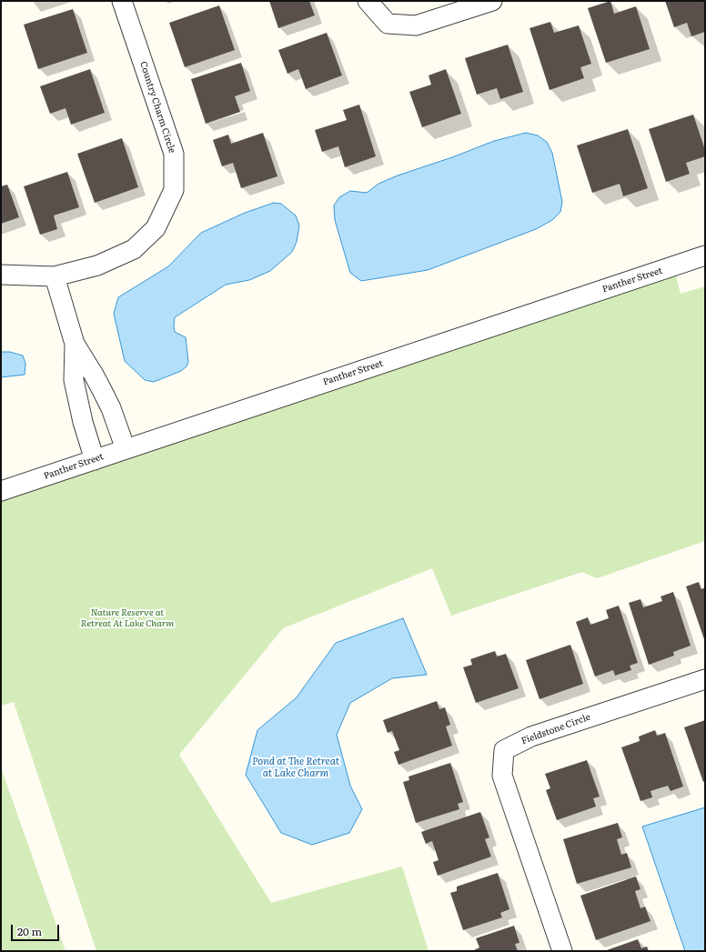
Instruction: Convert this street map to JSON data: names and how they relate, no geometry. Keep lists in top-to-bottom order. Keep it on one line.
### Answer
{"streets":{"street":["Country Charm Circle","Panther Street","Fieldstone Circle"]},"water":["Pond at The Retreat at Lake Charm"],"parks":["Nature Reserve at Retreat At Lake Charm"],"scale_bar":"20 m"}
